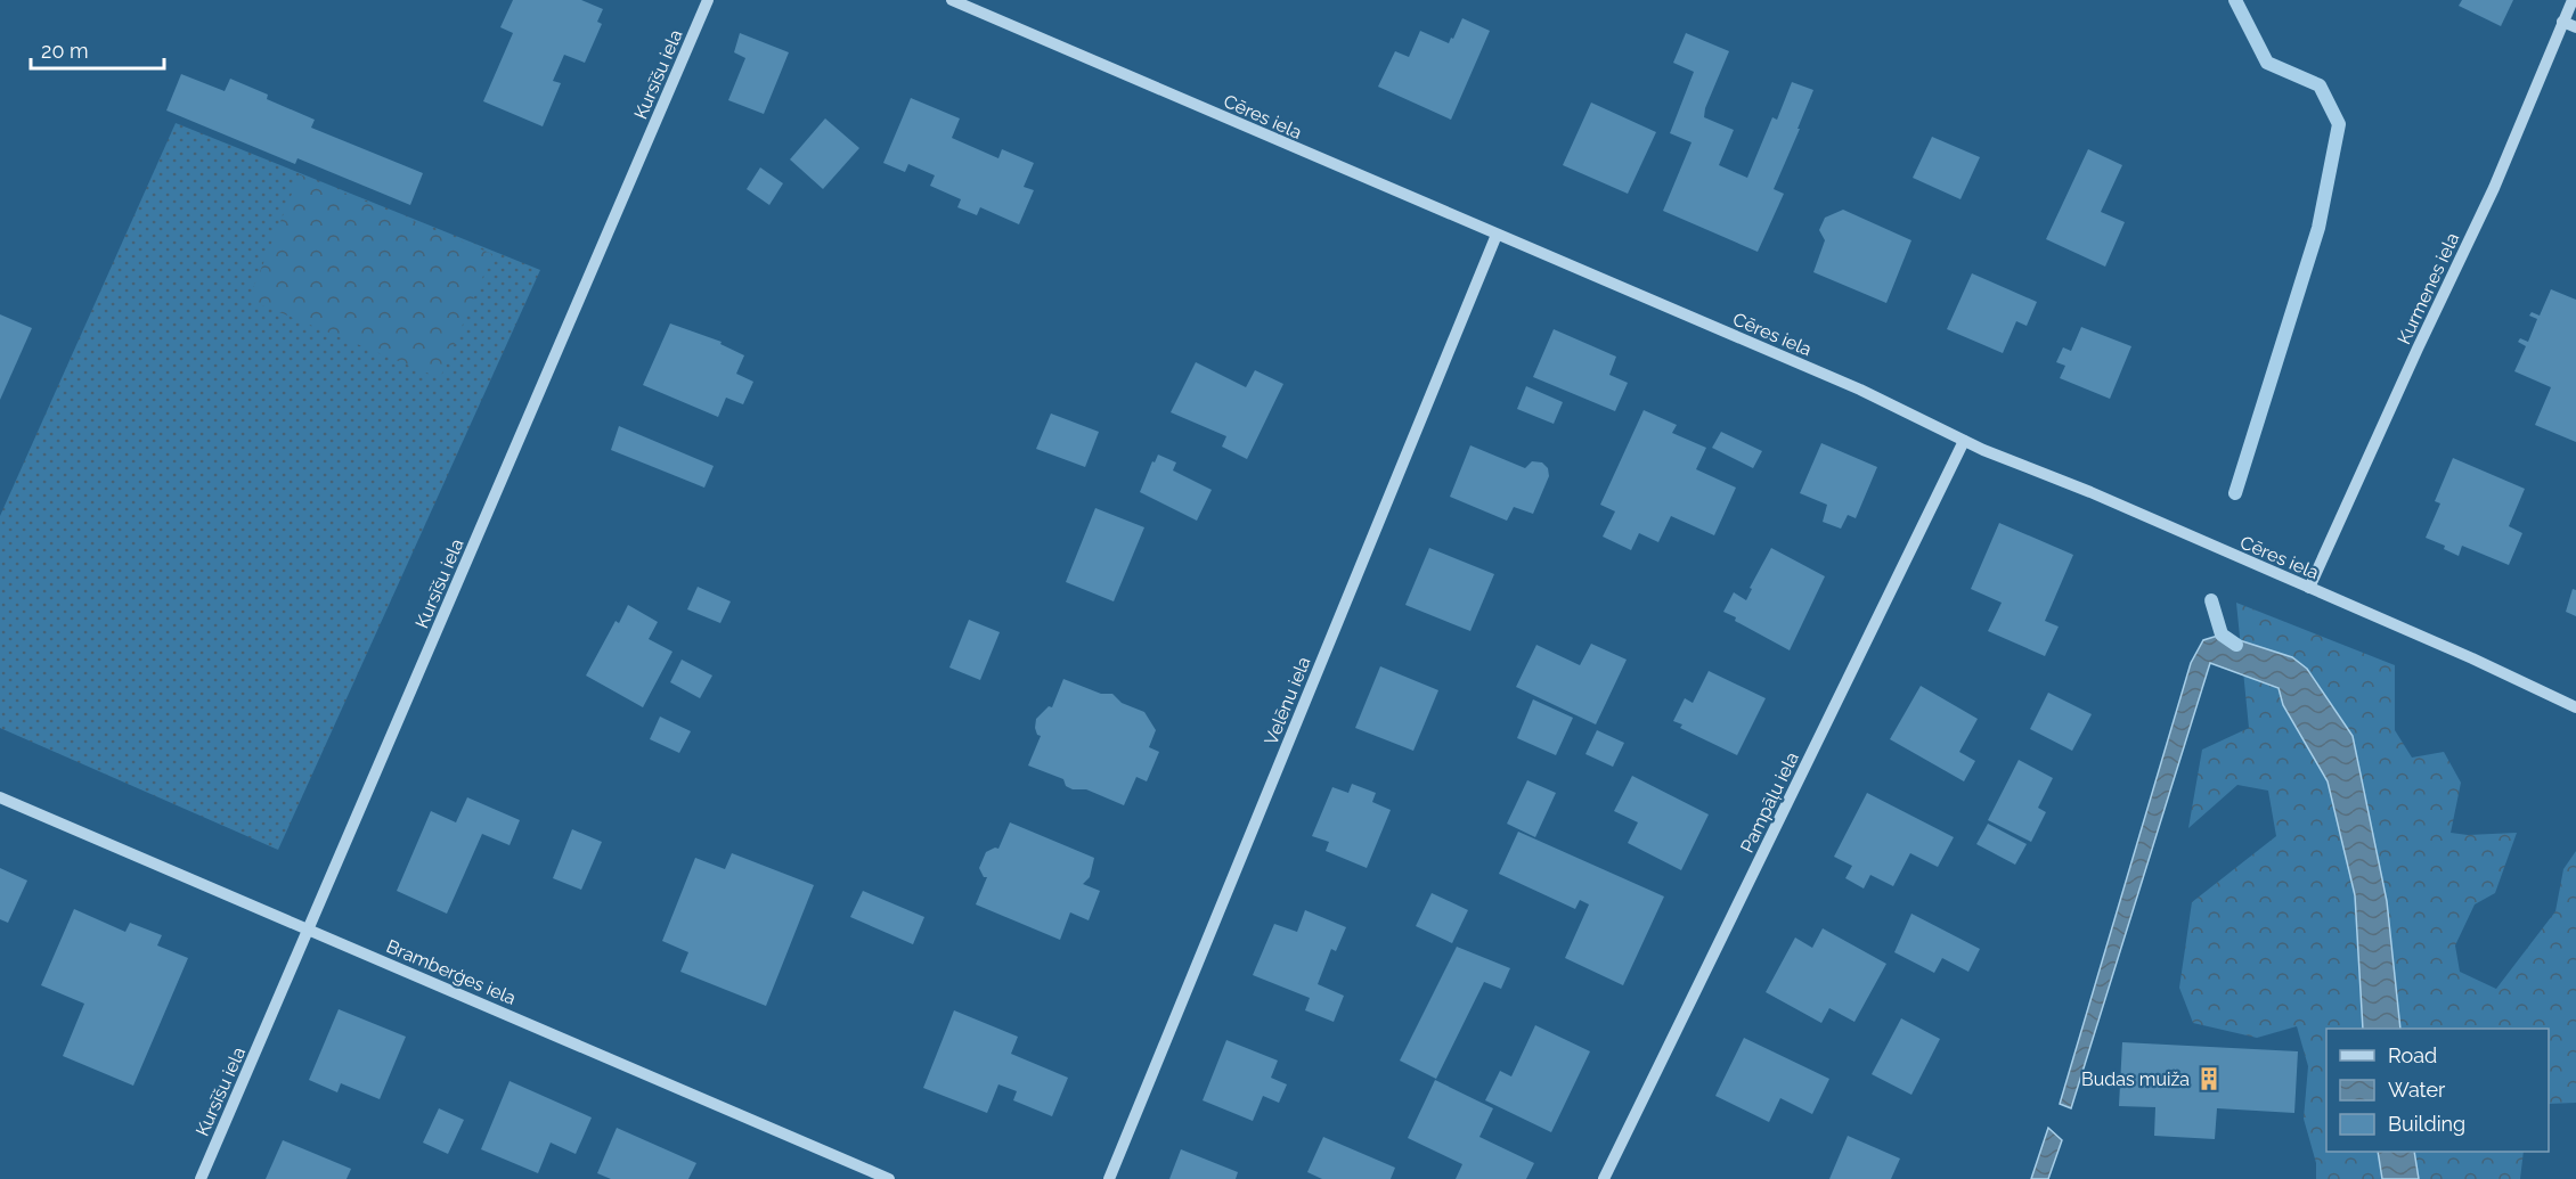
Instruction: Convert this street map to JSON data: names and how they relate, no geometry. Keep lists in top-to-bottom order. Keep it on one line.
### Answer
{"streets":{"street":["Kursīšu iela","Cēres iela","Kurmenes iela","Velēnu iela","Pampāļu iela","Bramberģes iela"]},"crossings":[["Kursīšu iela","Bramberģes iela"],["Cēres iela","Kurmenes iela"],["Cēres iela","Velēnu iela"],["Cēres iela","Pampāļu iela"]],"places":{"building":["Budas muiža"]},"legend":["Road","Water","Building"],"scale_bar":"20 m"}
